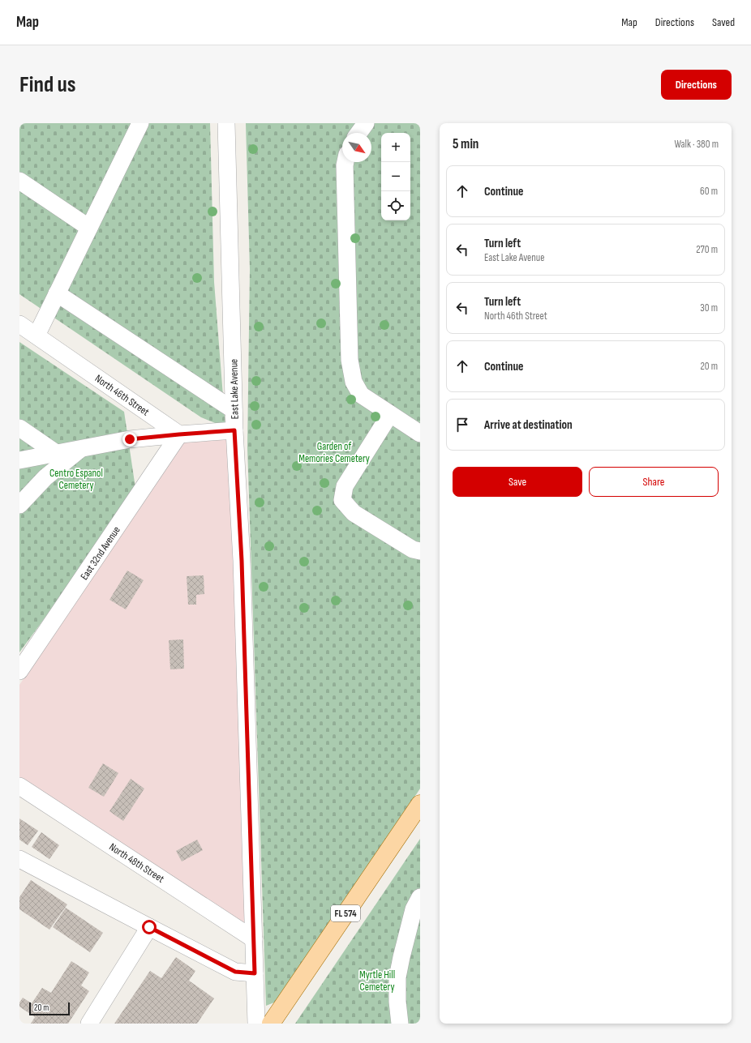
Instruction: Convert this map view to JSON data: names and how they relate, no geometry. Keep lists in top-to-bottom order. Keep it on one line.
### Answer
{"streets":{"main road":["FL 574"],"street":["East Lake Avenue","North 46th Street","East 32nd Avenue","North 48th Street"]},"crossings":[["East Lake Avenue","North 48th Street"],["North 46th Street","East 32nd Avenue"]],"parks":["Garden of Memories Cemetery","Centro Espanol Cemetery","Myrtle Hill Cemetery"],"scale_bar":"20 m","north":"bottom right","page":{"header":"Map","nav":["Map","Directions","Saved"],"buttons":["Directions",["Save","Share"]],"title":"Find us","heading":["5 min","Walk · 380 m"],"map_buttons":["+","−"],"list":[["Continue","60 m"],["Turn left","East Lake Avenue","270 m"],["Turn left","North 46th Street","30 m"],["Continue","20 m"],"Arrive at destination"],"scale":"20 m"}}
